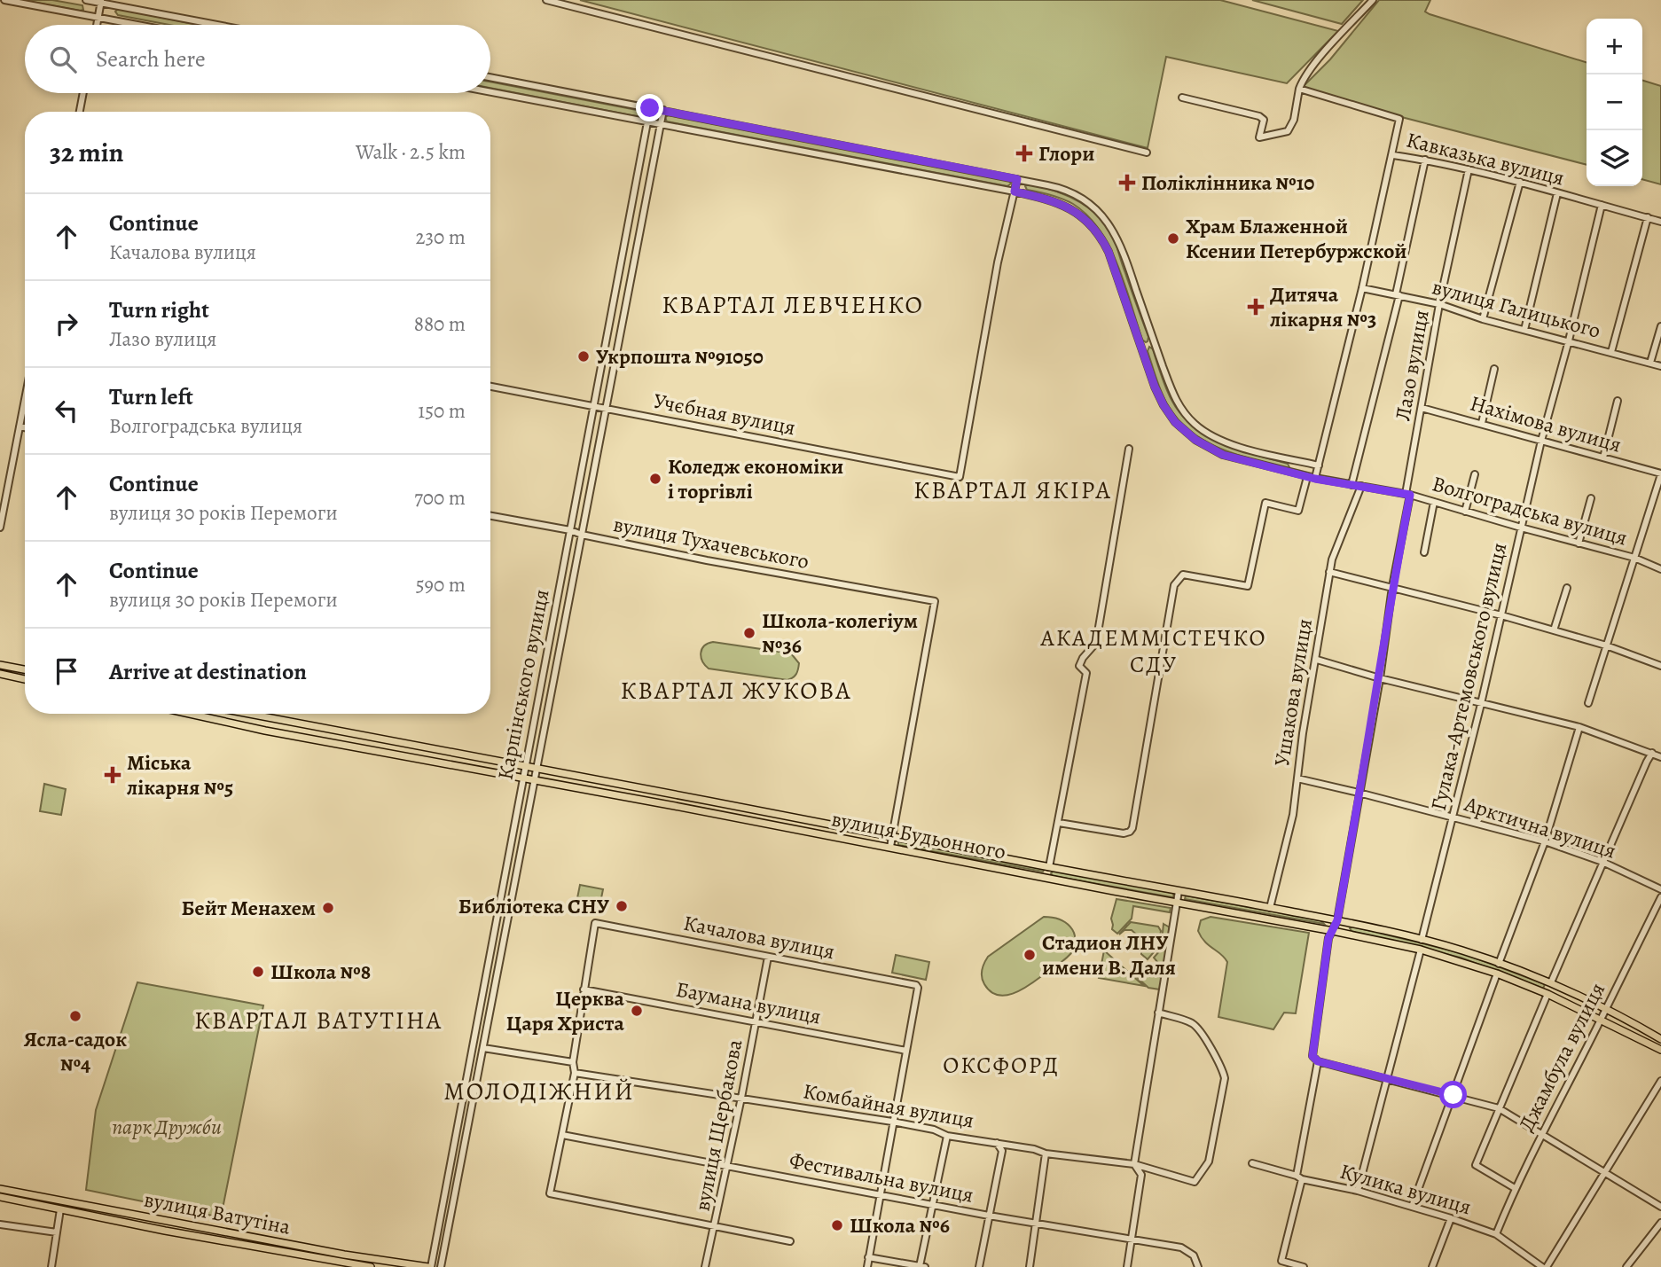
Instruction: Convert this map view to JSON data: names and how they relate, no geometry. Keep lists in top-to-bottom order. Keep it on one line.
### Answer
{"streets":{"main road":["вулиця Будьонного","вулиця Ватутіна"],"street":["Кавказька вулиця","вулиця Галицького","Лазо вулиця","Учєбная вулиця","Нахімова вулиця","Волгоградська вулиця","вулиця Тухачевського","Гулака-Артемовського вулиця","Карпінського вулиця","Ушакова вулиця","Арктична вулиця","Качалова вулиця","Баумана вулиця","Джамбула вулиця","Комбайная вулиця","вулиця Щербакова","Фестивальна вулиця","Кулика вулиця"]},"crossings":[["Кавказька вулиця","Лазо вулиця"],["Кавказька вулиця","Гулака-Артемовського вулиця"],["вулиця Галицького","Лазо вулиця"],["вулиця Галицького","Гулака-Артемовського вулиця"],["Лазо вулиця","Нахімова вулиця"],["Лазо вулиця","Волгоградська вулиця"],["Лазо вулиця","Арктична вулиця"],["Лазо вулиця","вулиця Будьонного"],["Лазо вулиця","Кулика вулиця"],["Учєбная вулиця","Волгоградська вулиця"],["Учєбная вулиця","Карпінського вулиця"],["Нахімова вулиця","Гулака-Артемовського вулиця"],["Волгоградська вулиця","Гулака-Артемовського вулиця"],["Волгоградська вулиця","Карпінського вулиця"],["Волгоградська вулиця","Ушакова вулиця"],["вулиця Тухачевського","Карпінського вулиця"],["вулиця Тухачевського","вулиця Будьонного"],["Гулака-Артемовського вулиця","Арктична вулиця"],["Гулака-Артемовського вулиця","вулиця Будьонного"],["Карпінського вулиця","вулиця Будьонного"],["Карпінського вулиця","вулиця Ватутіна"],["Ушакова вулиця","Арктична вулиця"],["Ушакова вулиця","вулиця Будьонного"],["вулиця Будьонного","Джамбула вулиця"],["Качалова вулиця","Баумана вулиця"],["Качалова вулиця","вулиця Щербакова"],["Баумана вулиця","вулиця Щербакова"],["Джамбула вулиця","Кулика вулиця"],["Комбайная вулиця","вулиця Щербакова"],["вулиця Щербакова","Фестивальна вулиця"]],"districts":["КВАРТАЛ ЛЕВЧЕНКО","КВАРТАЛ ЯКІРА","АКАДЕММІСТЕЧКО СДУ","КВАРТАЛ ЖУКОВА","КВАРТАЛ ВАТУТІНА","ОКСФОРД","МОЛОДІЖНИЙ"],"parks":["парк Дружби"],"places":{"health":["Глори","Поліклінника №10","Дитяча лікарня №3","Міська лікарня №5"],"other":["Храм Блаженной Ксении Петербуржской","Укрпошта №91050","Коледж економіки і торгівлі","Школа-колегіум №36","Библіотека СНУ","Бейт Менахем","Стадион ЛНУ имени В. Даля","Школа №8","Церква Царя Христа","Ясла-садок №4","Школа №6"]},"page":{"map_buttons":["+","−"],"search":"Search here","heading":["32 min","Walk · 2.5 km"],"list":[["Continue","Качалова вулиця","230 m"],["Turn right","Лазо вулиця","880 m"],["Turn left","Волгоградська вулиця","150 m"],["Continue","вулиця 30 років Перемоги","700 m"],["Continue","вулиця 30 років Перемоги","590 m"],"Arrive at destination"]}}
